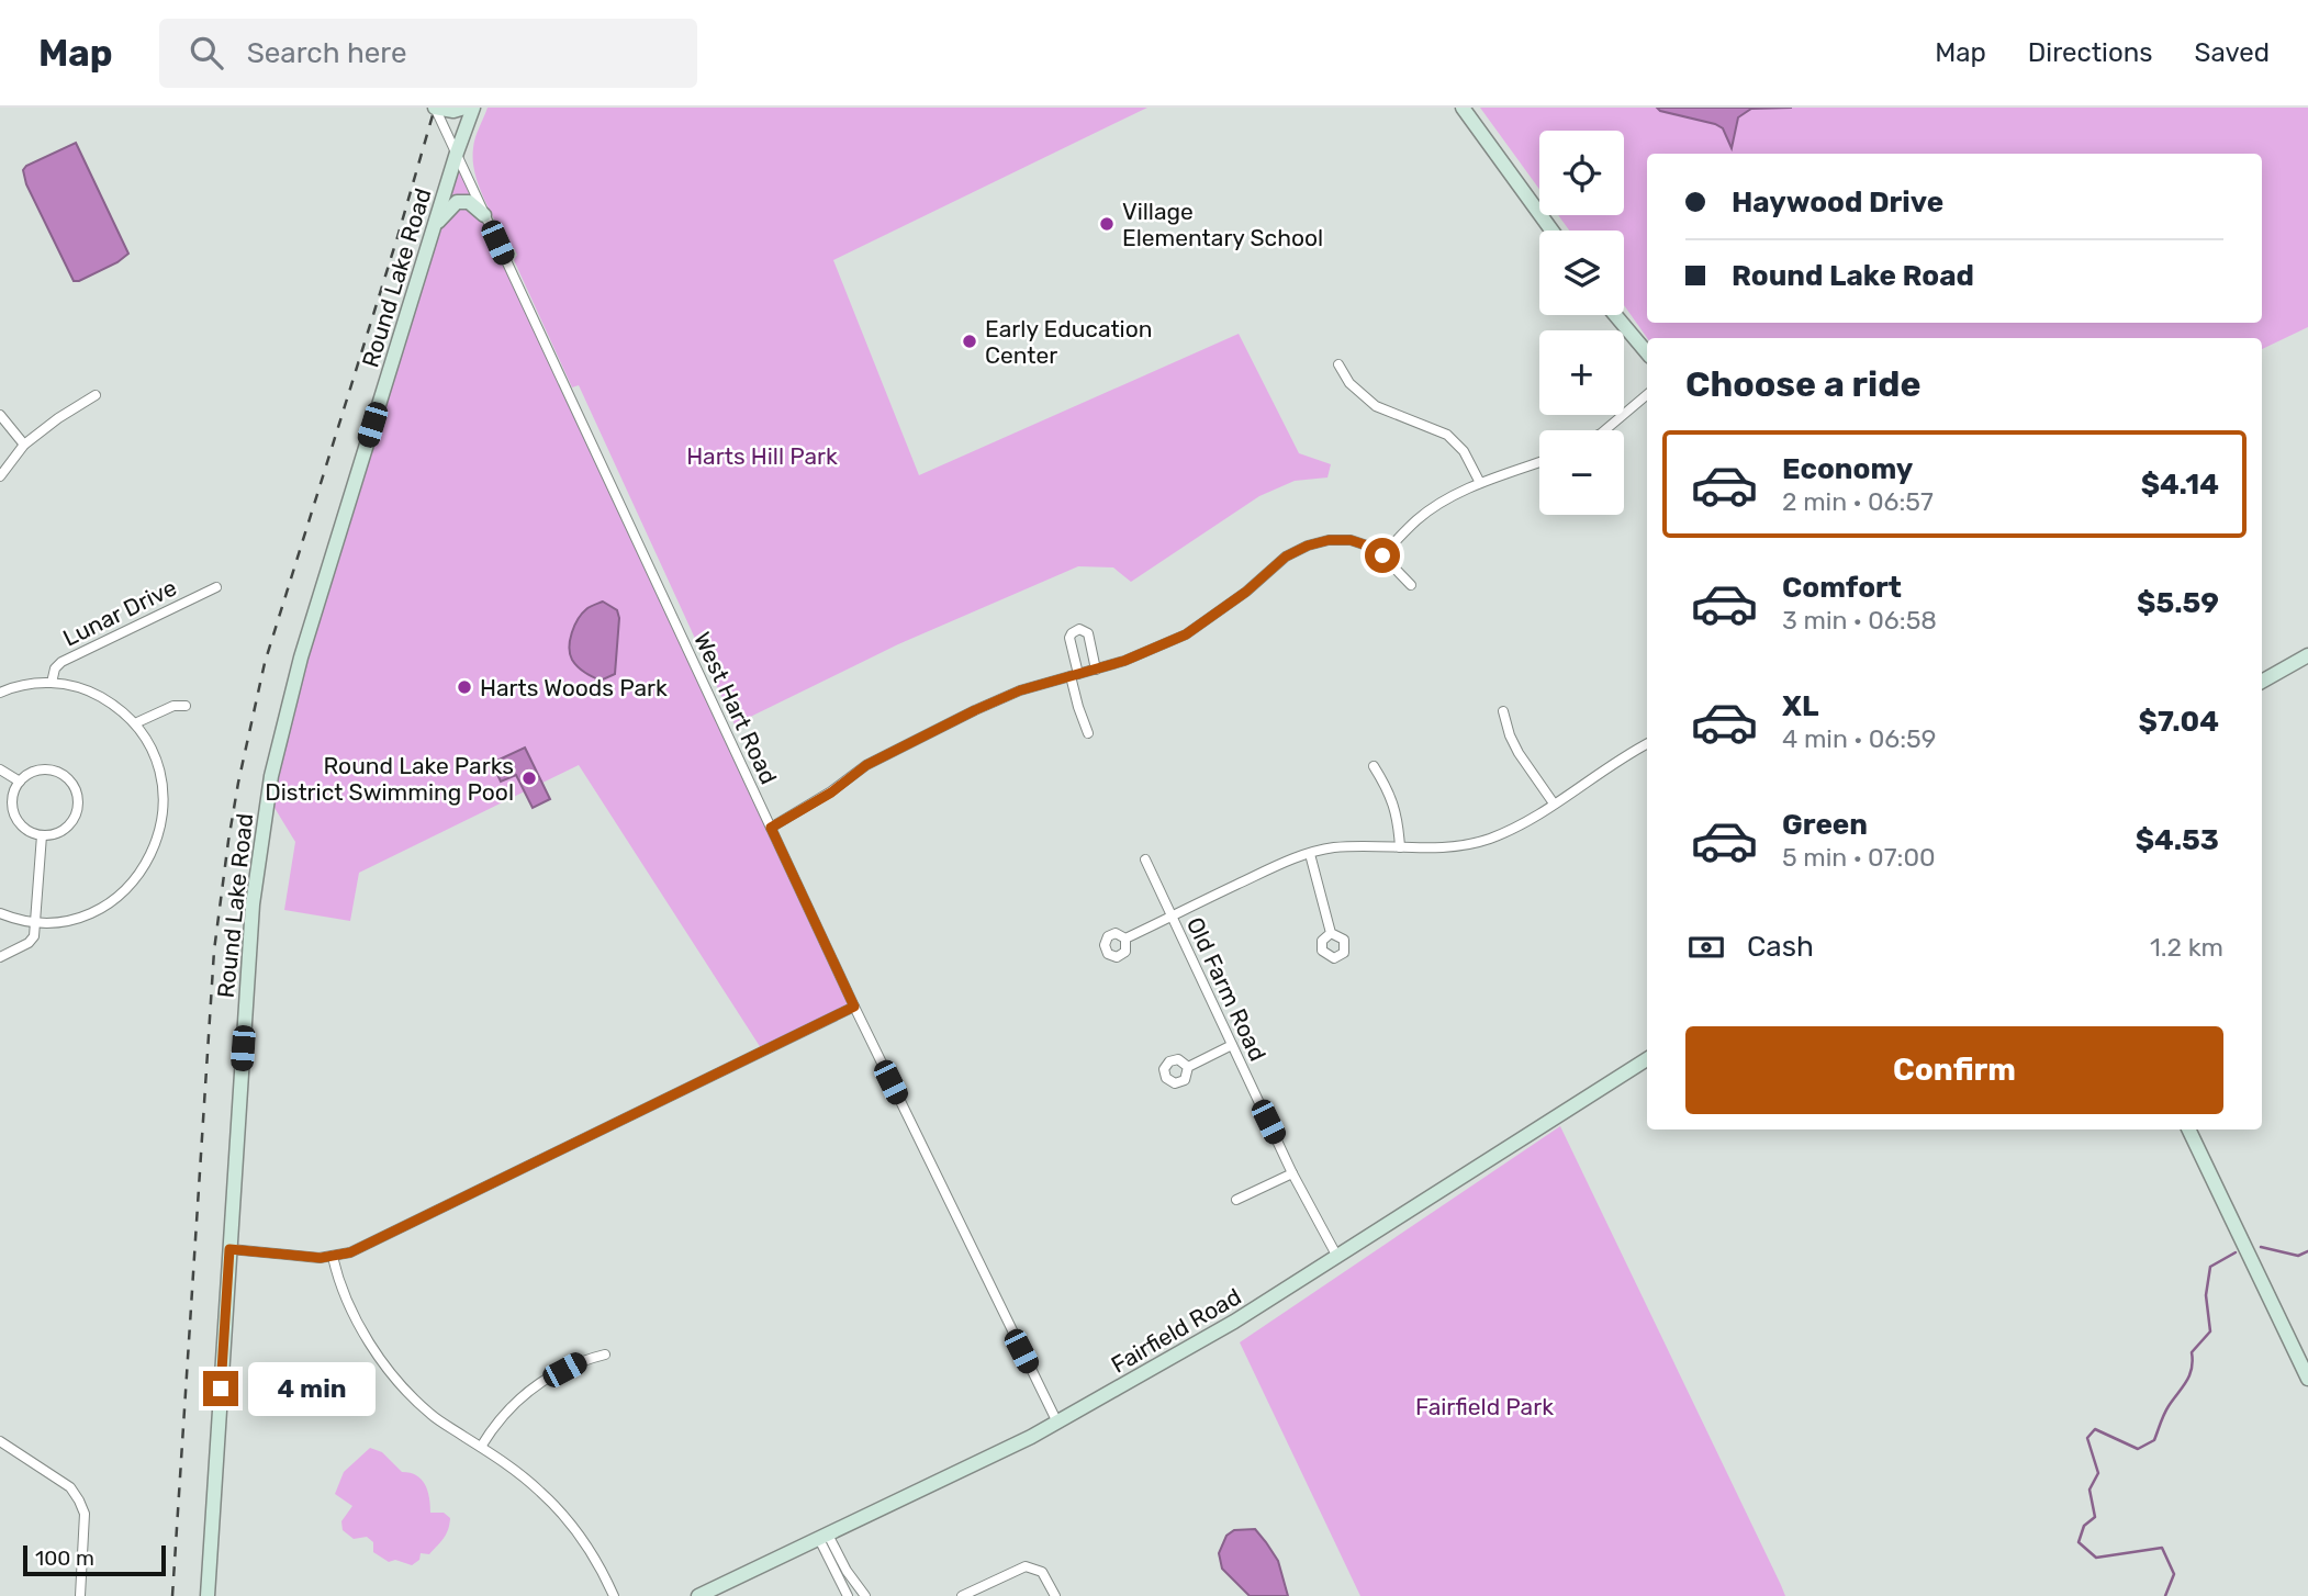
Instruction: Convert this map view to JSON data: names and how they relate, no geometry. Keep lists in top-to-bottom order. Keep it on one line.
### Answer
{"streets":{"street":["Round Lake Road","Lunar Drive","West Hart Road","Old Farm Road","Fairfield Road"]},"crossings":[["Round Lake Road","West Hart Road"],["West Hart Road","Fairfield Road"],["Old Farm Road","Fairfield Road"]],"parks":["Harts Hill Park","Fairfield Park"],"places":["Village Elementary School","Early Education Center","Harts Woods Park","Round Lake Parks District Swimming Pool"],"scale_bar":"100 m","page":{"header":"Map","search":"Search here","nav":["Map","Directions","Saved"],"map_buttons":["+","−"],"banner":["Haywood Drive","Round Lake Road"],"heading":"Choose a ride","list":[{"name":"Economy","note":"2 min · 06:57","value":"$4.14"},{"name":"Comfort","note":"3 min · 06:58","value":"$5.59"},{"name":"XL","note":"4 min · 06:59","value":"$7.04"},{"name":"Green","note":"5 min · 07:00","value":"$4.53"}],"pay":["Cash","1.2 km"],"buttons":"Confirm","bubble":"4 min","scale":"100 m"}}
